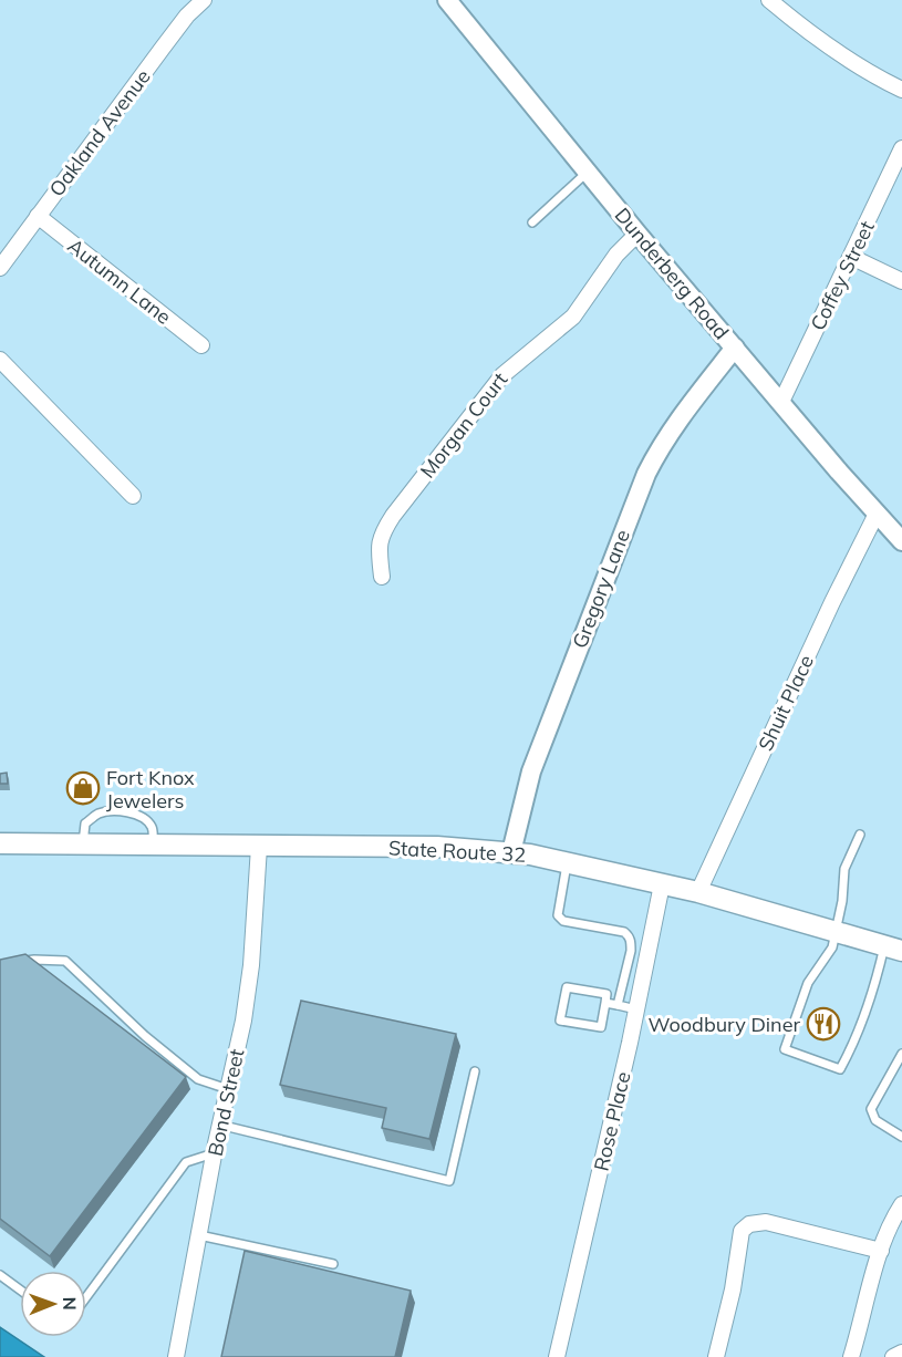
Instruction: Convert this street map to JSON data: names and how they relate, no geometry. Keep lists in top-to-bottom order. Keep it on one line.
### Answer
{"streets":{"main road":["State Route 32"],"street":["Oakland Avenue","Dunderberg Road","Coffey Street","Autumn Lane","Morgan Court","Gregory Lane","Shuit Place","Bond Street","Rose Place"]},"crossings":[["Oakland Avenue","Autumn Lane"],["Dunderberg Road","Coffey Street"],["Dunderberg Road","Morgan Court"],["Dunderberg Road","Gregory Lane"],["Dunderberg Road","Shuit Place"],["Gregory Lane","State Route 32"],["Shuit Place","State Route 32"],["State Route 32","Bond Street"],["State Route 32","Rose Place"]],"places":{"shop":["Fort Knox Jewelers"],"restaurant":["Woodbury Diner"]},"north":"right"}
